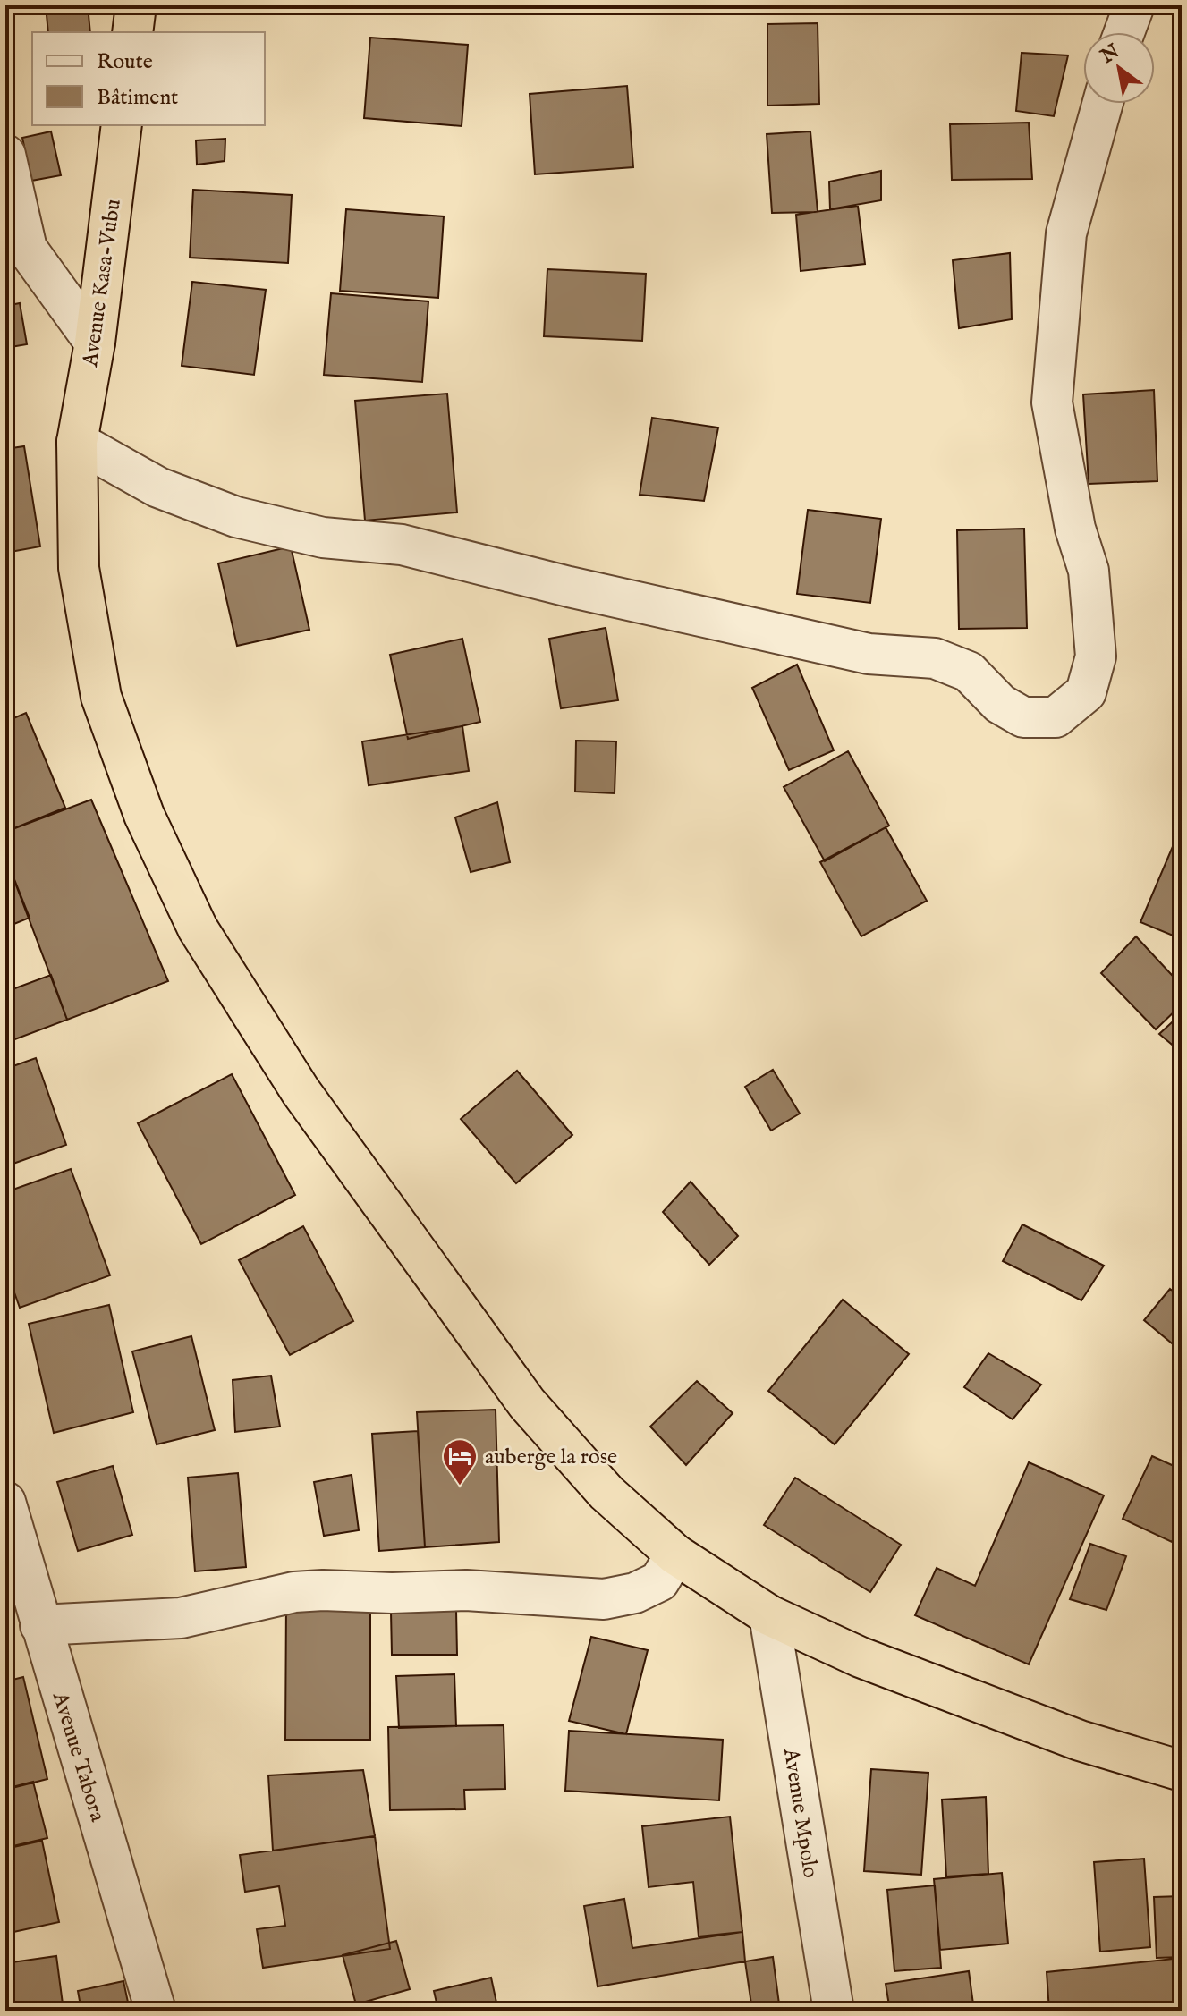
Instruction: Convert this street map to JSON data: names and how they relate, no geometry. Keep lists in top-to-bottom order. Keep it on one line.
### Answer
{"streets":{"highway":["Avenue Kasa-Vubu"],"street":["Avenue Tabora","Avenue Mpolo"]},"crossings":[["Avenue Kasa-Vubu","Avenue Mpolo"]],"places":{"hotel":["auberge la rose"]},"legend":["Route","Bâtiment"],"north":"top left"}
